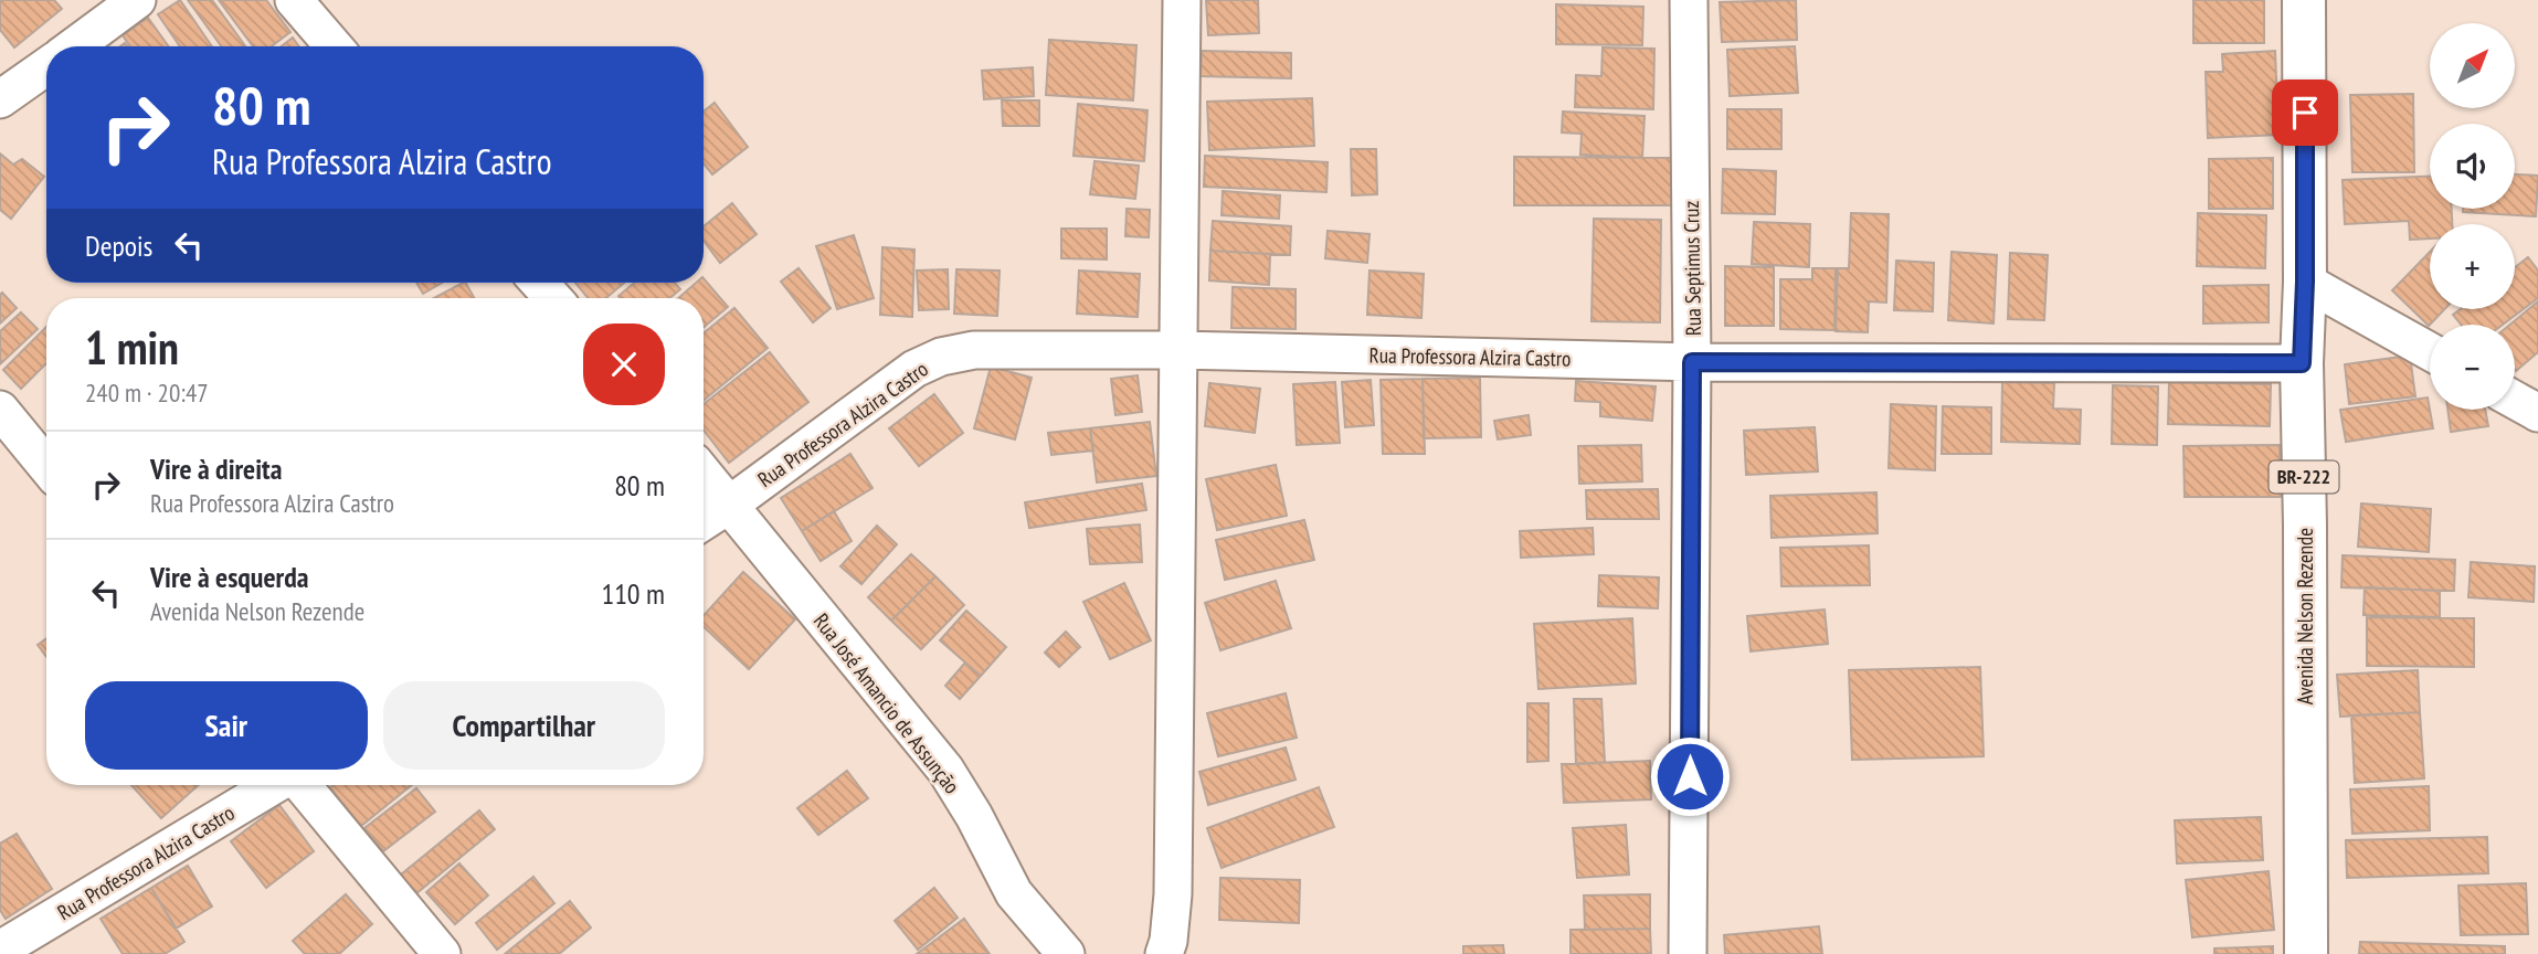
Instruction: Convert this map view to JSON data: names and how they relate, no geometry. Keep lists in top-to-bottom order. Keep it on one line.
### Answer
{"streets":{"main road":["BR-222","Avenida Nelson Rezende"],"street":["Rua Septimus Cruz","Rua Professora Alzira Castro","Rua José Amancio de Assunção"]},"crossings":[["Rua Septimus Cruz","Rua Professora Alzira Castro"],["Rua Professora Alzira Castro","Avenida Nelson Rezende"],["Rua Professora Alzira Castro","Rua José Amancio de Assunção"]],"north":"top right","page":{"map_buttons":["+","−"],"turn":["80 m","Rua Professora Alzira Castro"],"then":"Depois","heading":["1 min","240 m · 20:47"],"list":[{"name":"Vire à direita","note":"Rua Professora Alzira Castro","value":"80 m"},{"name":"Vire à esquerda","note":"Avenida Nelson Rezende","value":"110 m"}],"buttons":["Sair","Compartilhar"]}}
